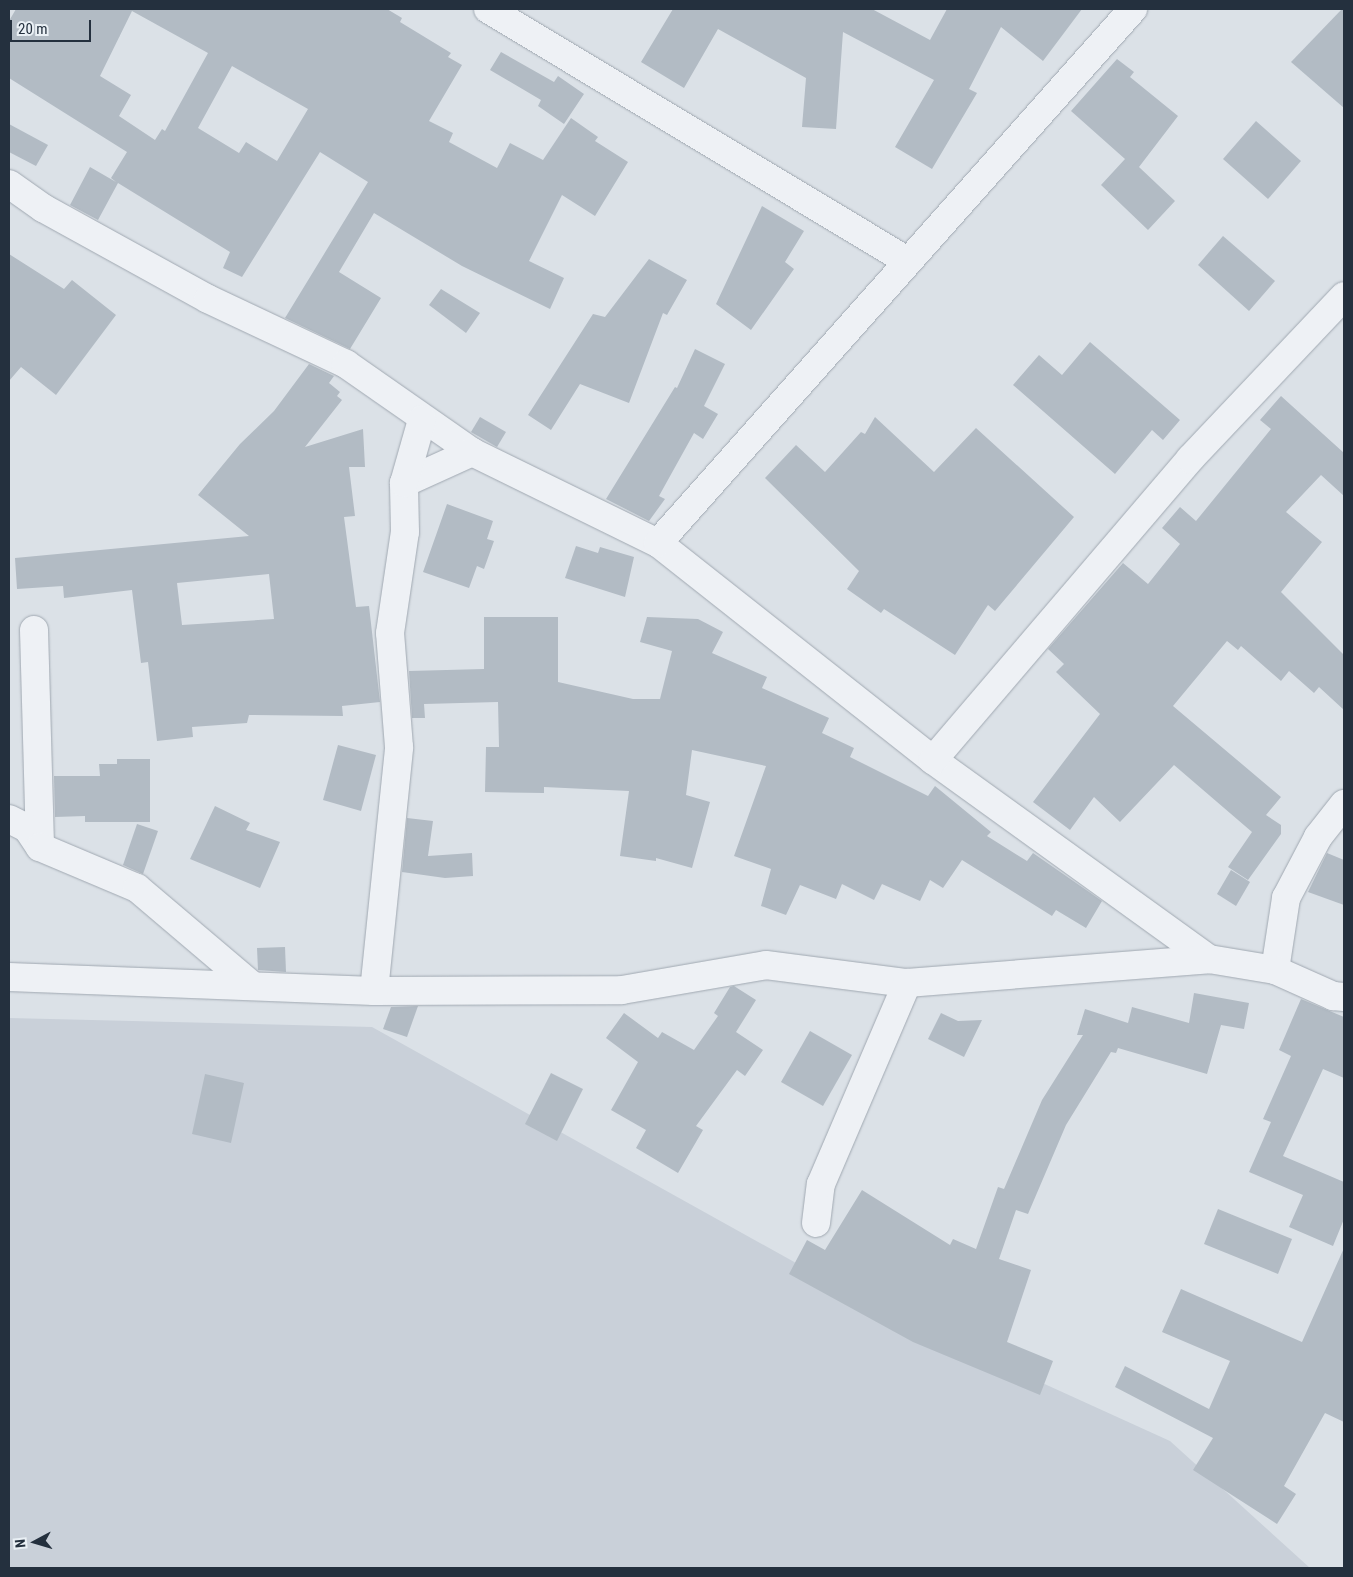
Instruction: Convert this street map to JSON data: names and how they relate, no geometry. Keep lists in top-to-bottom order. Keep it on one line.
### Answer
{"scale_bar":"20 m","north":"left"}
